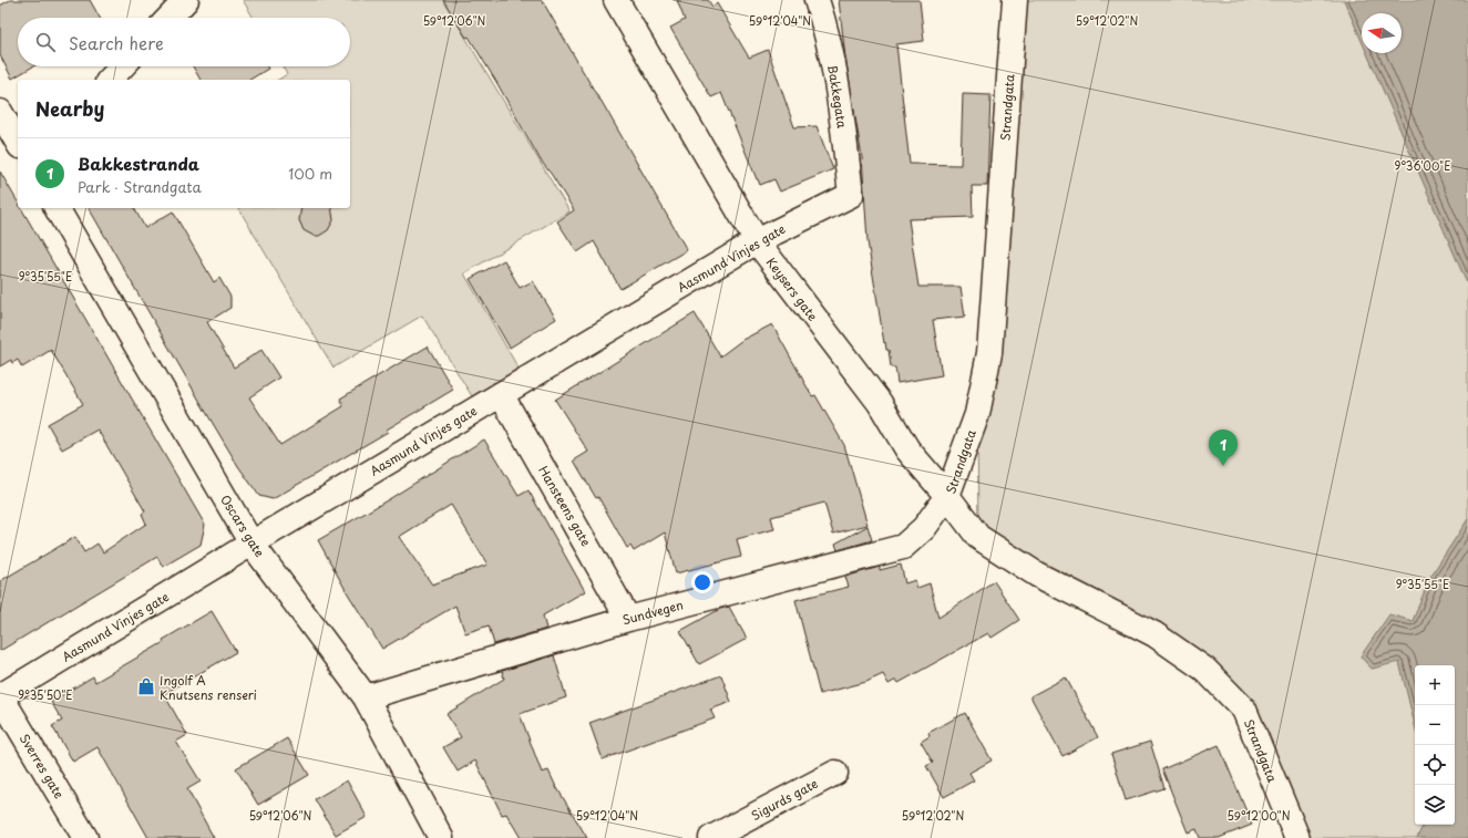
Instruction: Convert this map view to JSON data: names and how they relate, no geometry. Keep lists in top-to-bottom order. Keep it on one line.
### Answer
{"streets":{"street":["Bakkegata","Strandgata","Aasmund Vinjes gate","Keysers gate","Hansteens gate","Oscars gate","Sundvegen","Sverres gate","Sigurds gate"]},"crossings":[["Bakkegata","Aasmund Vinjes gate"],["Strandgata","Keysers gate"],["Strandgata","Sundvegen"],["Aasmund Vinjes gate","Keysers gate"],["Aasmund Vinjes gate","Hansteens gate"],["Aasmund Vinjes gate","Oscars gate"],["Aasmund Vinjes gate","Sverres gate"],["Keysers gate","Sundvegen"],["Hansteens gate","Sundvegen"],["Oscars gate","Sundvegen"]],"places":{"shop":["Ingolf A Knutsens renseri"]},"north":"left","page":{"search":"Search here","heading":"Nearby","list":[{"mark":"1","name":"Bakkestranda","note":"Park · Strandgata","value":"100 m"}],"pins":"1","map_buttons":["+","−"]},"coordinates":["59°12'06\"N","59°12'04\"N","59°12'02\"N","9°36'00\"E","9°35'55\"E","9°35'50\"E","59°12'00\"N"]}
